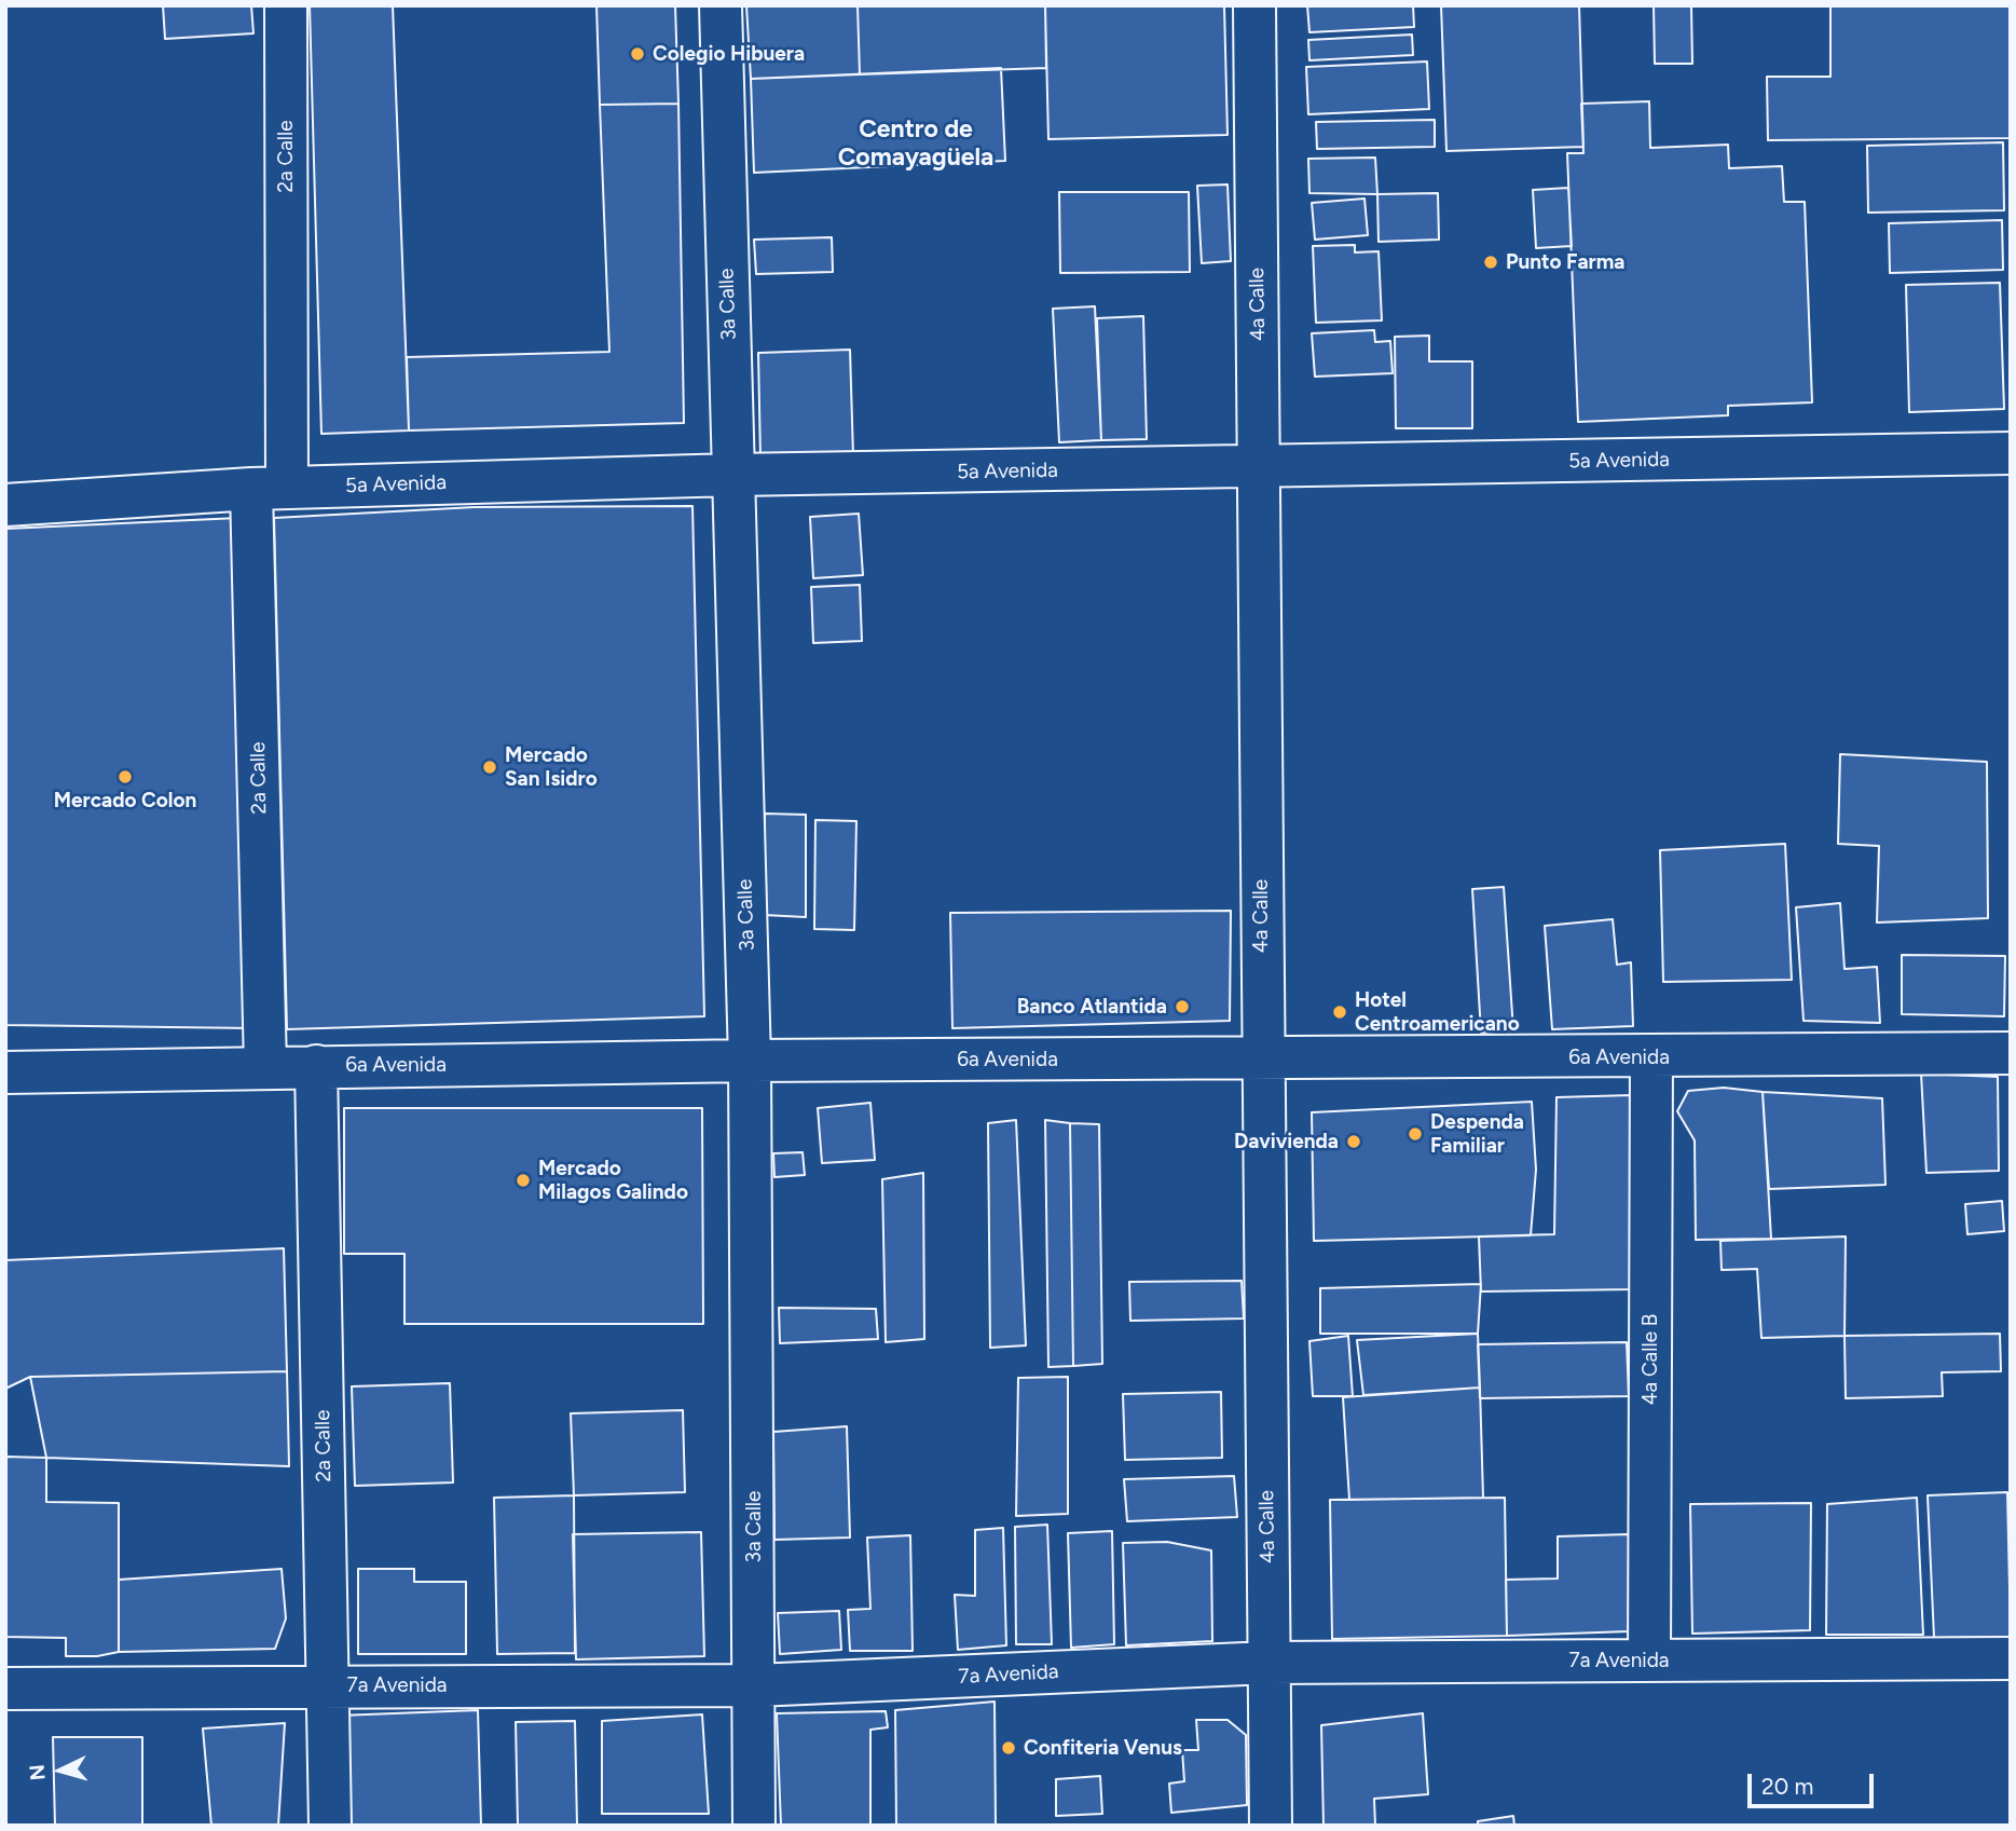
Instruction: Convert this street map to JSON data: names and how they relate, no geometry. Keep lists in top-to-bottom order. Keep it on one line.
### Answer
{"streets":{"street":["2a Calle","3a Calle","4a Calle","5a Avenida","6a Avenida","4a Calle B","7a Avenida"]},"crossings":[["2a Calle","5a Avenida"],["2a Calle","6a Avenida"],["2a Calle","7a Avenida"],["3a Calle","5a Avenida"],["3a Calle","6a Avenida"],["3a Calle","7a Avenida"],["4a Calle","5a Avenida"],["4a Calle","6a Avenida"],["4a Calle","7a Avenida"],["6a Avenida","4a Calle B"],["4a Calle B","7a Avenida"]],"districts":["Centro de Comayagüela"],"places":["Colegio Hibuera","Punto Farma","Mercado San Isidro","Mercado Colon","Banco Atlantida","Hotel Centroamericano","Despenda Familiar","Davivienda","Mercado Milagos Galindo","Confiteria Venus"],"scale_bar":"20 m","north":"left"}
